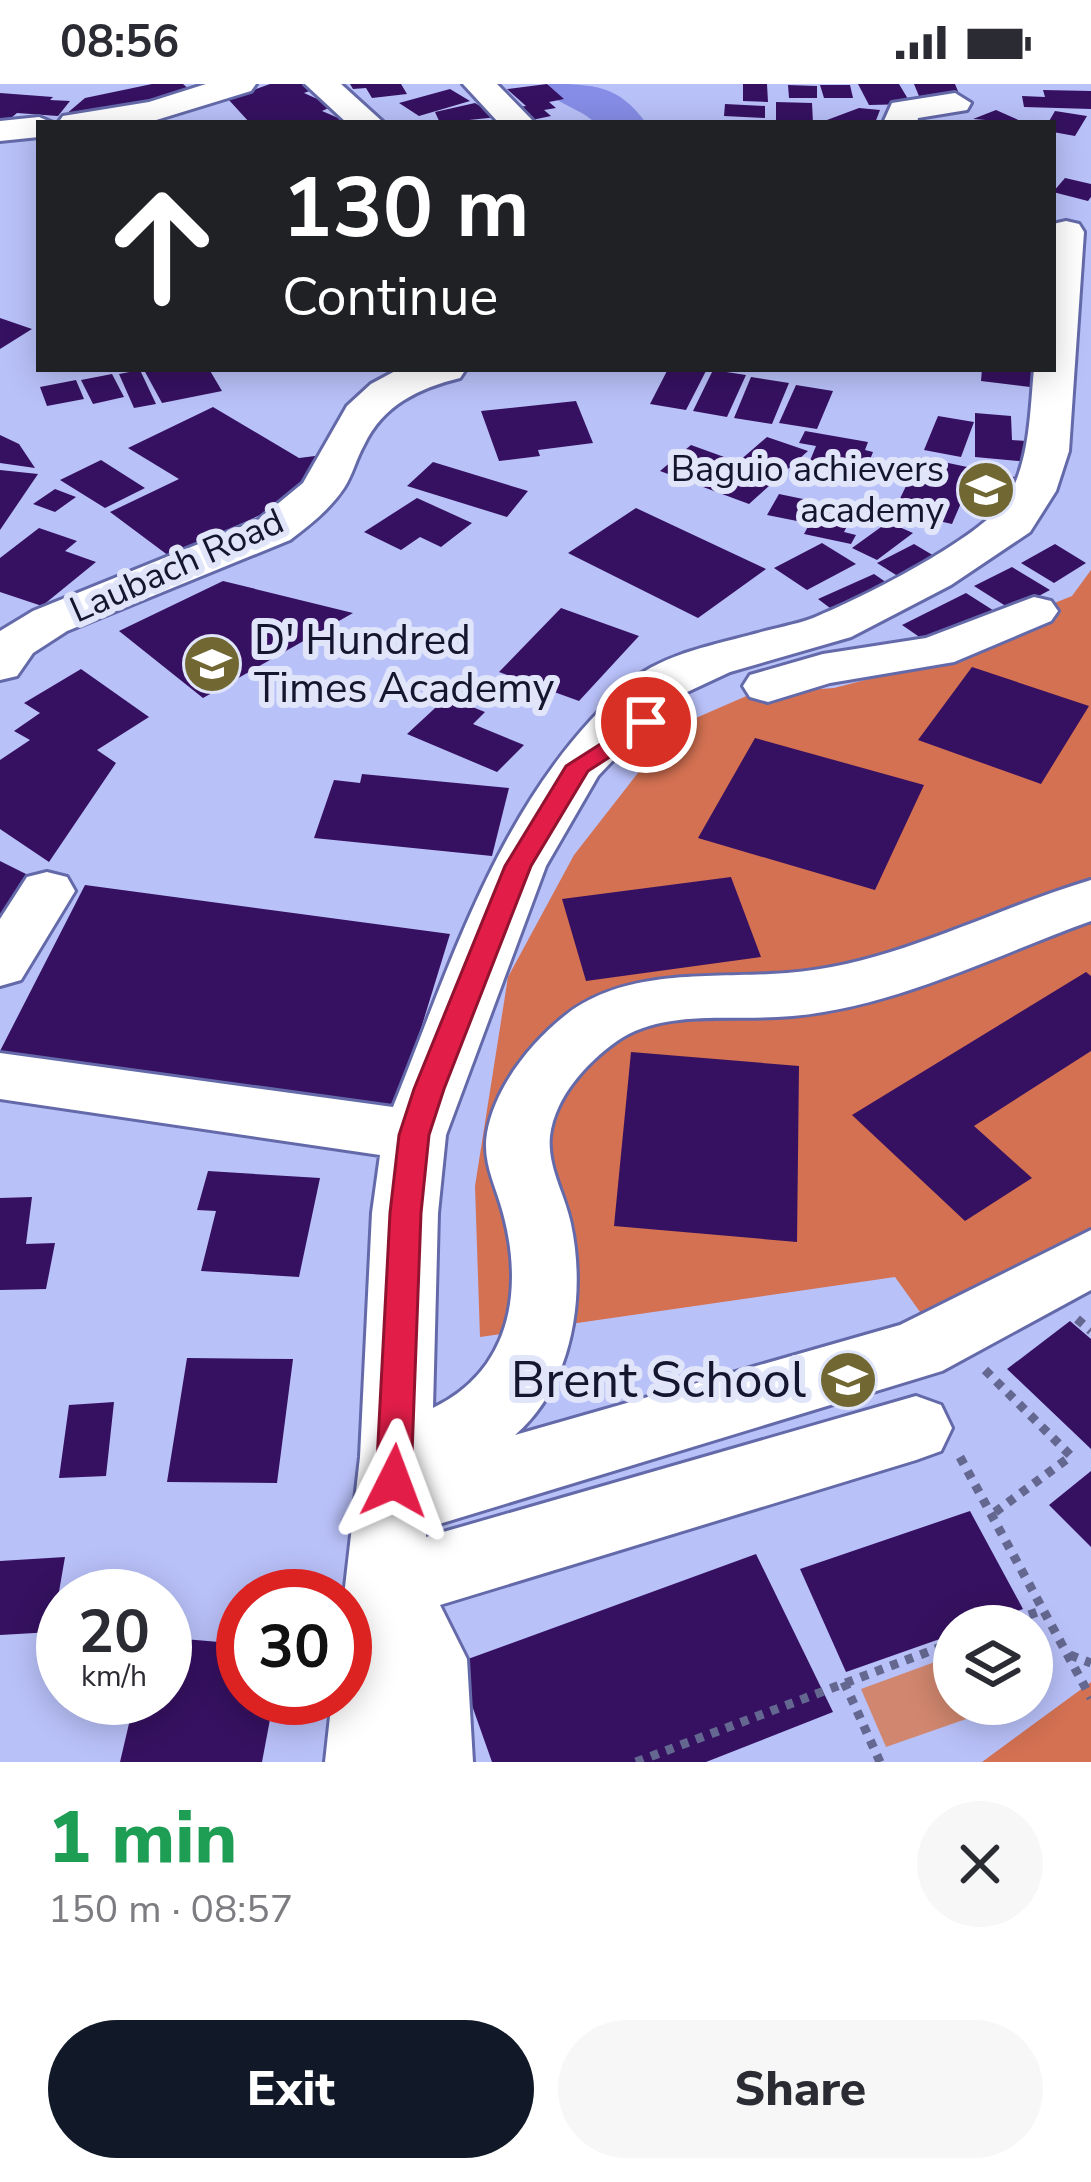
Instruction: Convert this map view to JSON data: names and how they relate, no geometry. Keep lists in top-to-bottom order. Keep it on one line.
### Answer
{"streets":{"street":["Laubach Road"]},"places":{"school or university":["Baguio achievers academy","D' Hundred Times Academy","Brent School"]},"page":{"status":"08:56","turn":["130 m","Continue"],"speed":"20 km/h","limit":"30","heading":["1 min","150 m · 08:57"],"buttons":["Exit","Share"]}}
